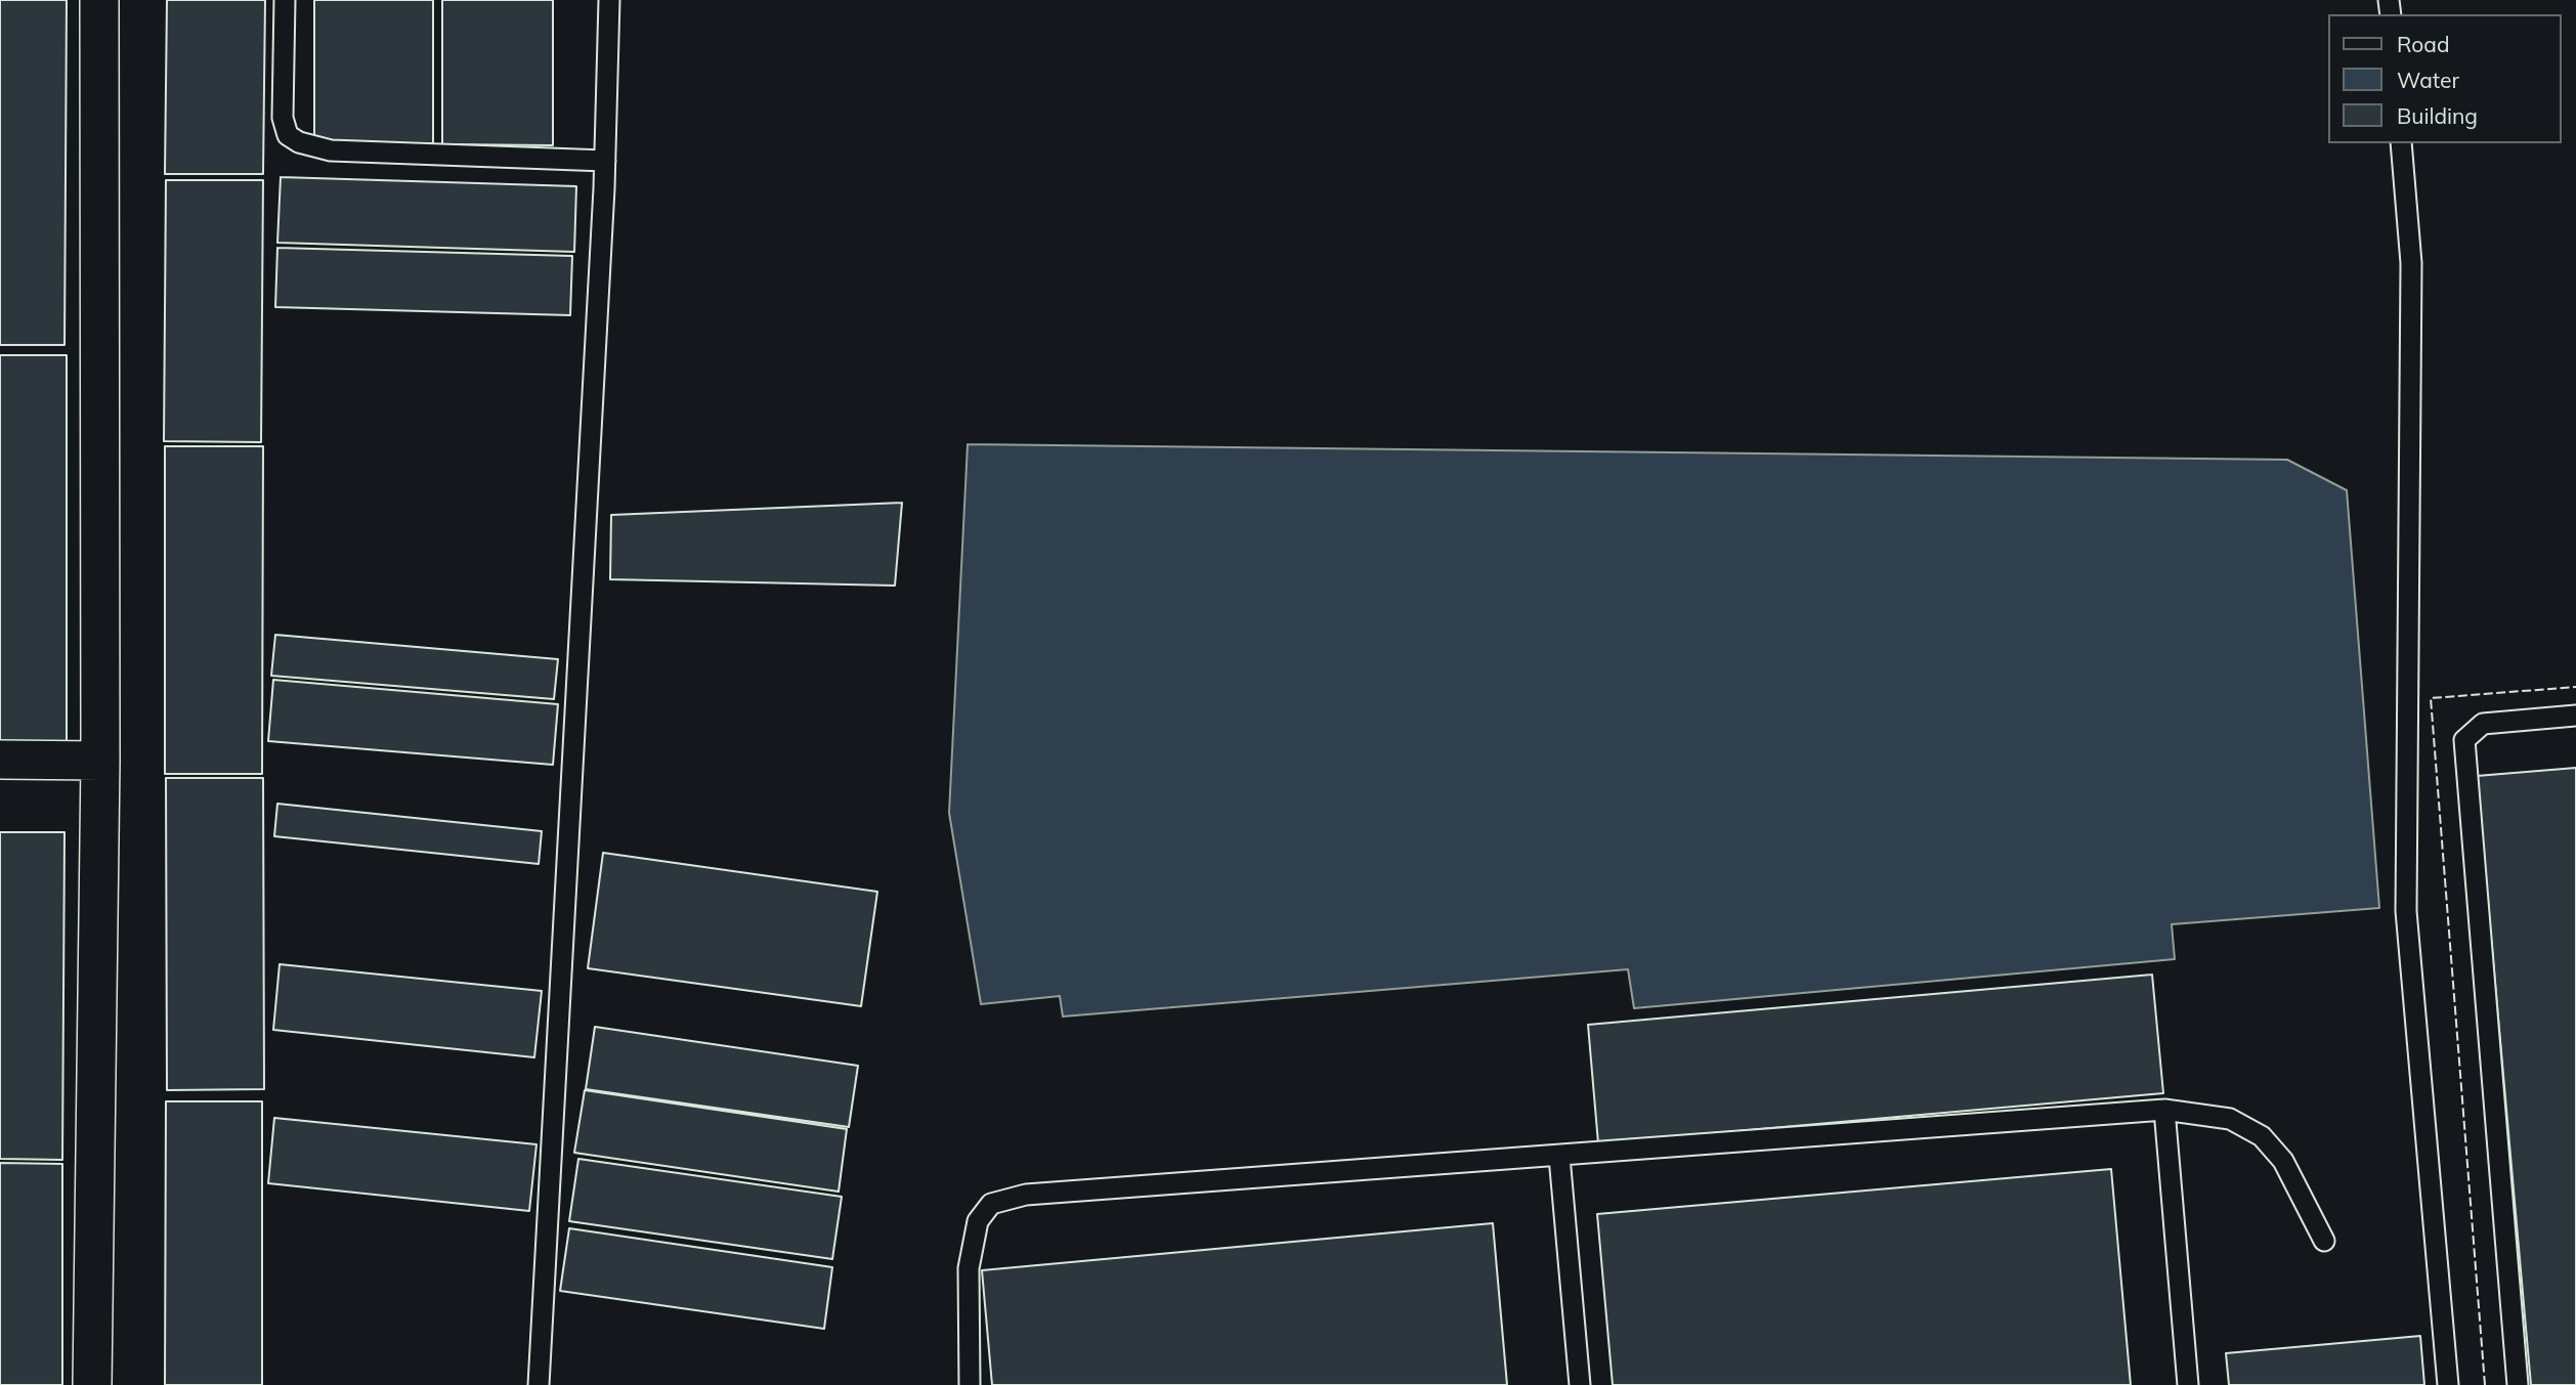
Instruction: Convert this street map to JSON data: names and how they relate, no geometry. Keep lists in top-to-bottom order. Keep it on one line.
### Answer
{"legend":["Road","Water","Building"]}
